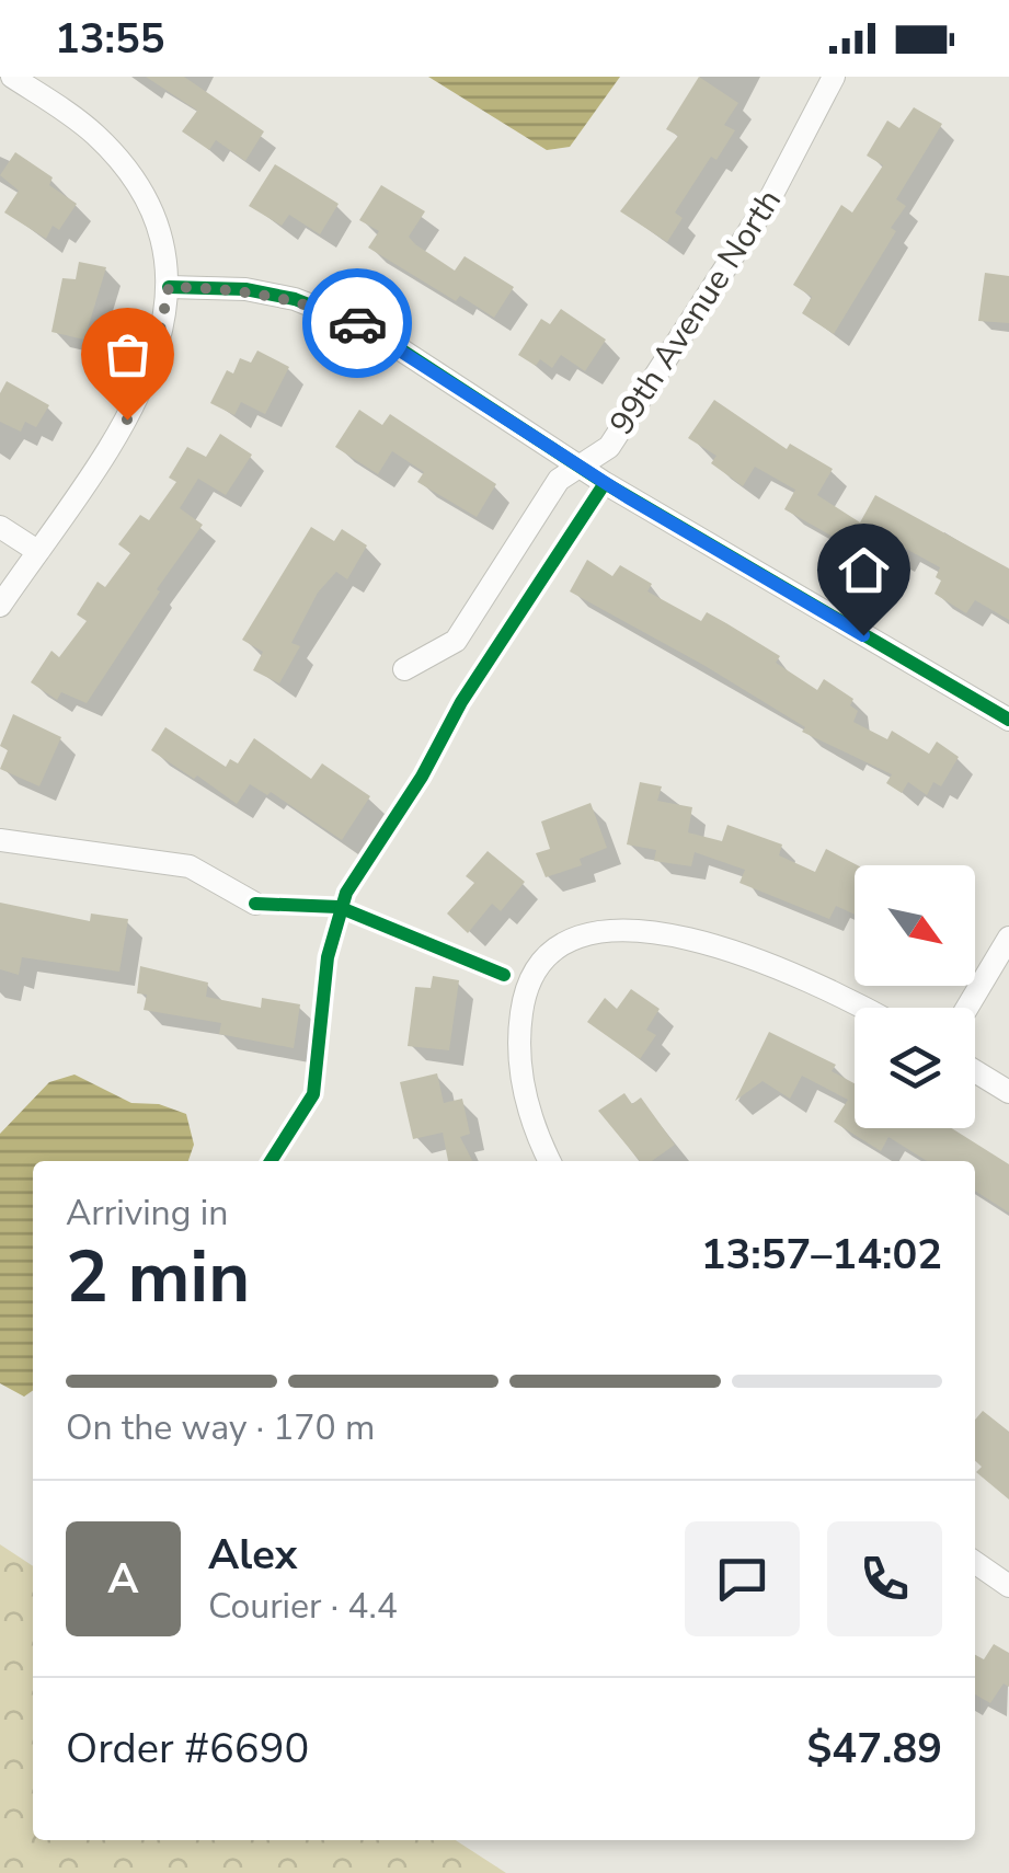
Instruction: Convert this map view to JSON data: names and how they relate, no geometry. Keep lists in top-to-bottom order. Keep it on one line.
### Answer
{"streets":{"street":["99th Avenue North"]},"north":"bottom right","page":{"status":"13:55","heading":["2 min","Arriving in","13:57–14:02"],"panel":["Alex","Courier · 4.4","Order #6690","$47.89"],"bar":"On the way · 170 m","round":"A"}}
